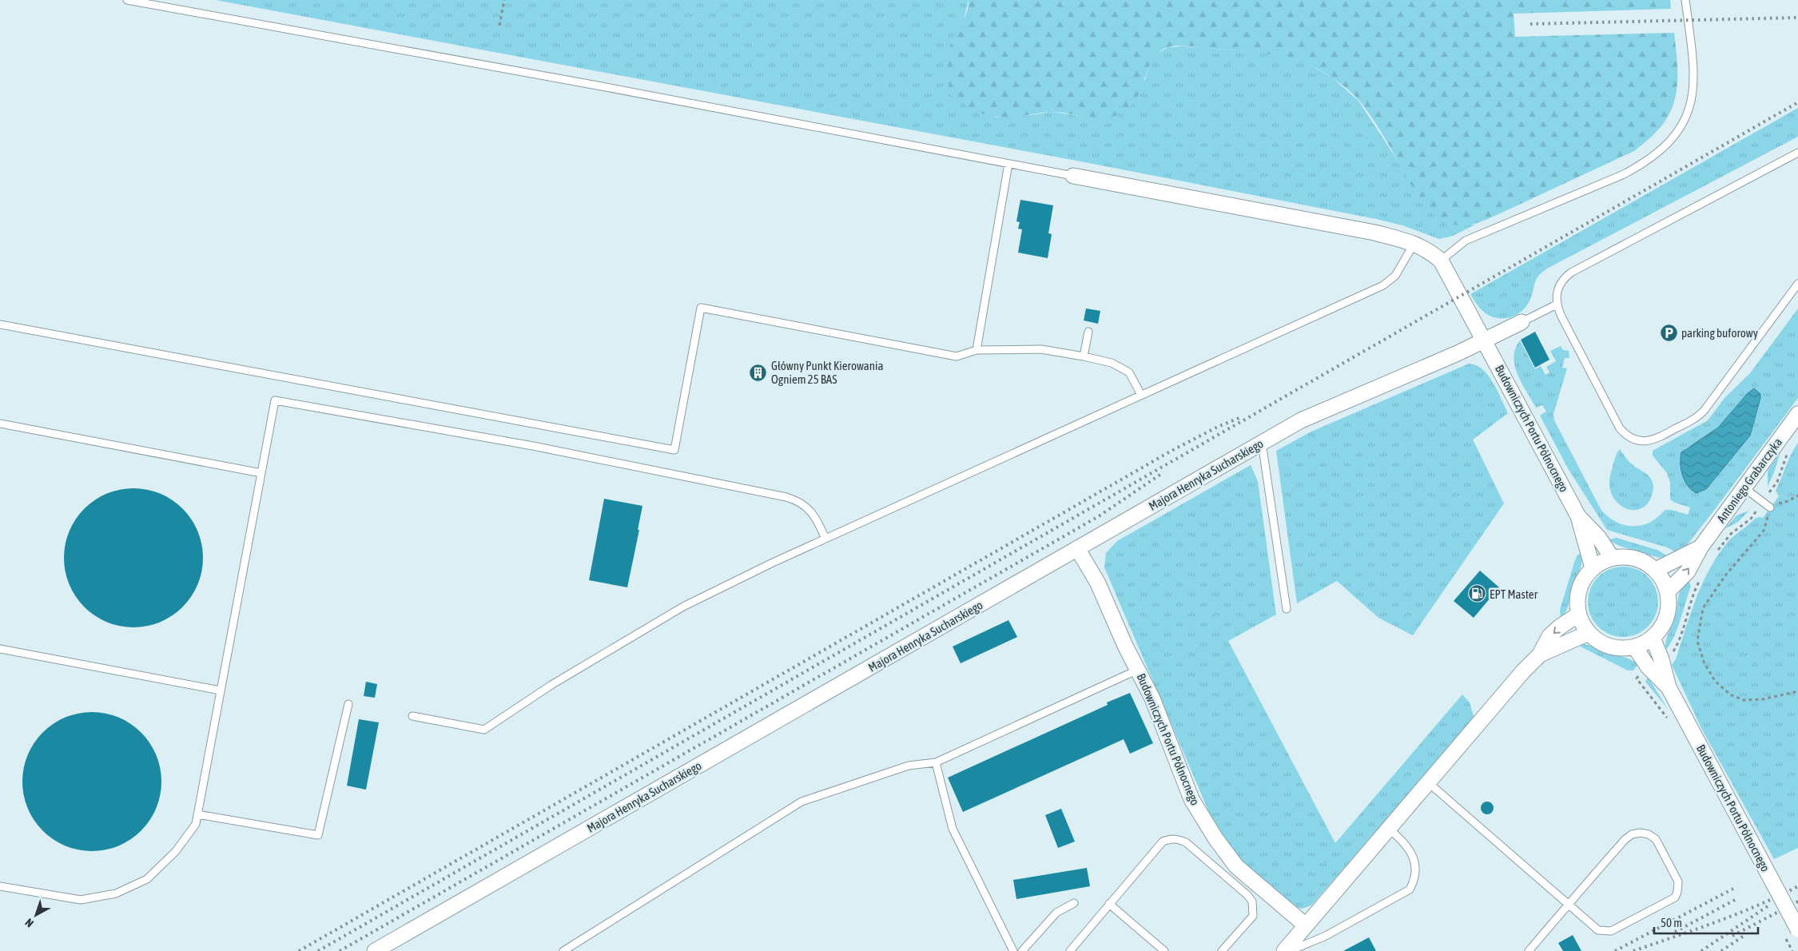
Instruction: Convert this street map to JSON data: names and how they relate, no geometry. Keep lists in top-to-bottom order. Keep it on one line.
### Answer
{"streets":{"street":["Budowniczych Portu Północnego","Majora Henryka Sucharskiego","Antoniego Grabarczyka"]},"crossings":[["Budowniczych Portu Północnego","Majora Henryka Sucharskiego"],["Budowniczych Portu Północnego","Antoniego Grabarczyka"]],"places":{"parking":["parking buforowy"],"building":["Główny Punkt Kierowania Ogniem 25 BAS"],"fuel station":["EPT Master"]},"scale_bar":"50 m","north":"bottom left"}
